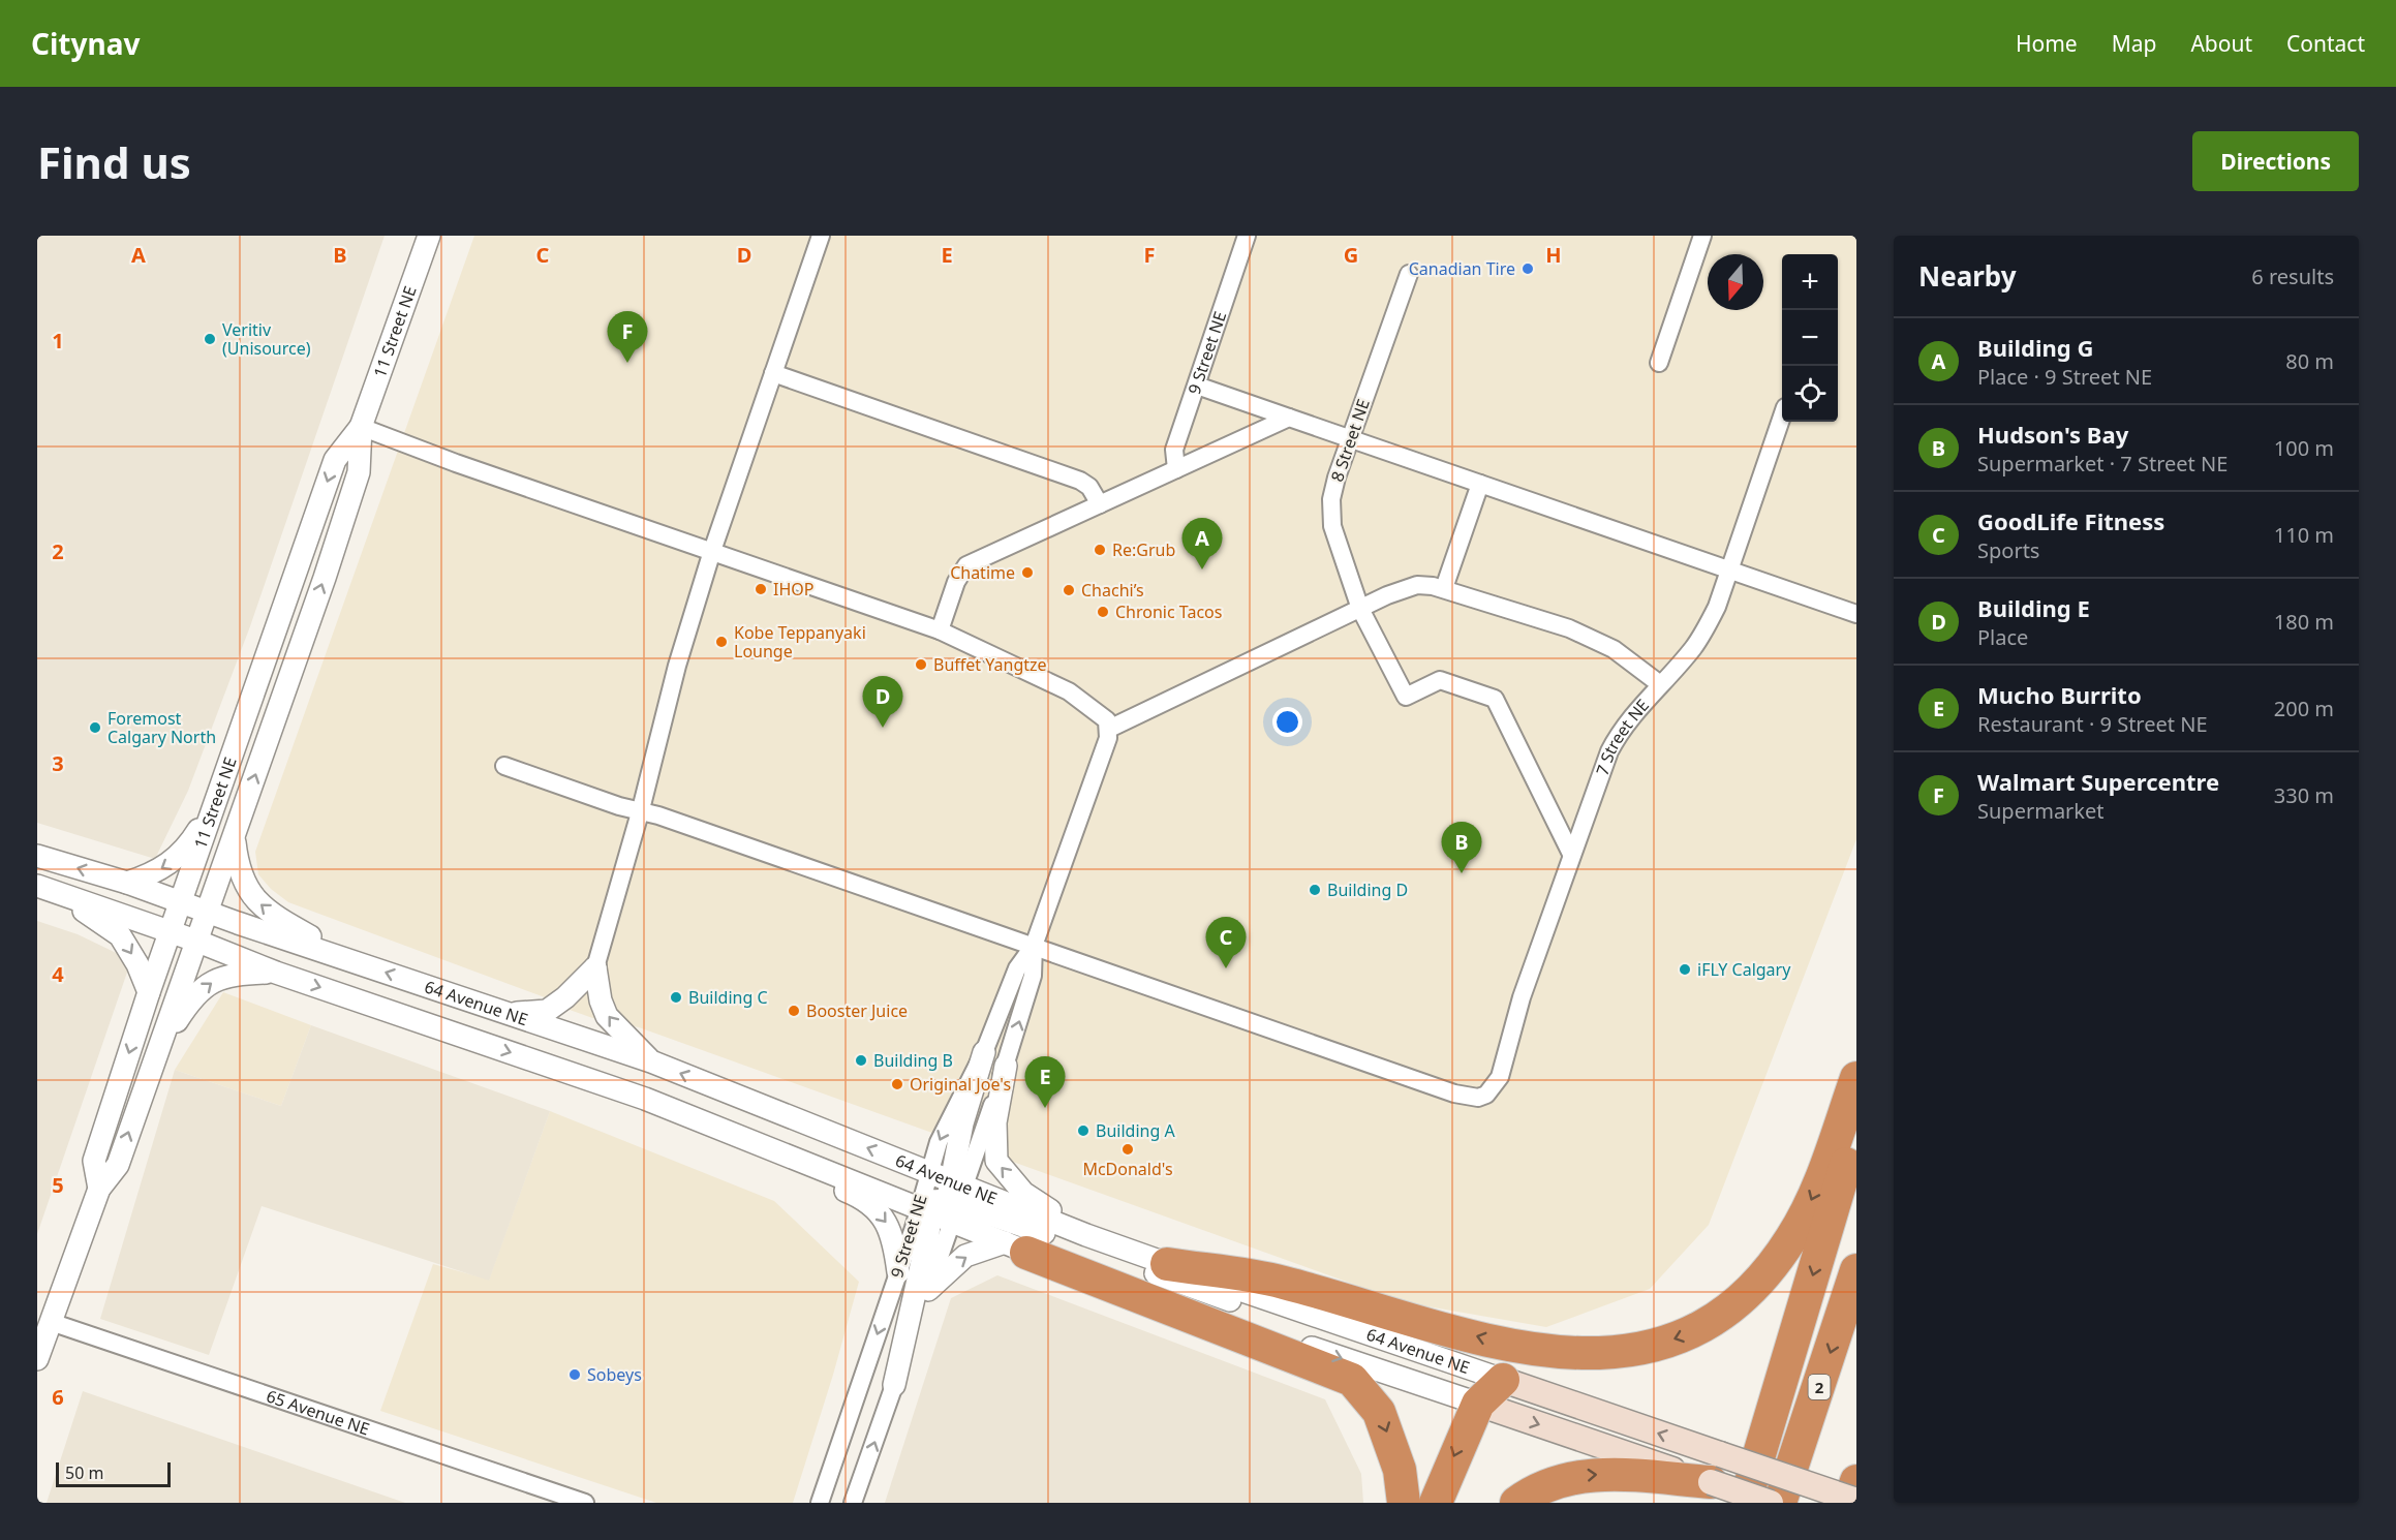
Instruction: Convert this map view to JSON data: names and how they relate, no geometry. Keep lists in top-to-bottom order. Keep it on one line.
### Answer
{"streets":{"highway":["2"],"main road":["64 Avenue NE"],"street":["11 Street NE","9 Street NE","8 Street NE","7 Street NE","65 Avenue NE"]},"crossings":[["11 Street NE","64 Avenue NE"],["11 Street NE","65 Avenue NE"],["9 Street NE","7 Street NE"],["9 Street NE","64 Avenue NE"],["8 Street NE","7 Street NE"]],"places":["Canadian Tire","Veritiv (Unisource)","Re:Grub","Chatime","IHOP","Chachi’s","Chronic Tacos","Kobe Teppanyaki Lounge","Buffet Yangtze","Foremost Calgary North","Building D","iFLY Calgary","Building C","Booster Juice","Building B","Original Joe's","Building A","McDonald's","Sobeys"],"scale_bar":"50 m","north":"bottom","page":{"header":"Citynav","nav":["Home","Map","About","Contact"],"buttons":"Directions","title":"Find us","heading":["Nearby","6 results"],"map_buttons":["+","−"],"pins":["F","A","D","B","C","E"],"list":[{"mark":"A","name":"Building G","note":"Place · 9 Street NE","value":"80 m"},{"mark":"B","name":"Hudson's Bay","note":"Supermarket · 7 Street NE","value":"100 m"},{"mark":"C","name":"GoodLife Fitness","note":"Sports","value":"110 m"},{"mark":"D","name":"Building E","note":"Place","value":"180 m"},{"mark":"E","name":"Mucho Burrito","note":"Restaurant · 9 Street NE","value":"200 m"},{"mark":"F","name":"Walmart Supercentre","note":"Supermarket","value":"330 m"}],"scale":"50 m"},"grid":{"columns":["A","B","C","D","E","F","G","H"],"rows":["1","2","3","4","5","6"]}}
